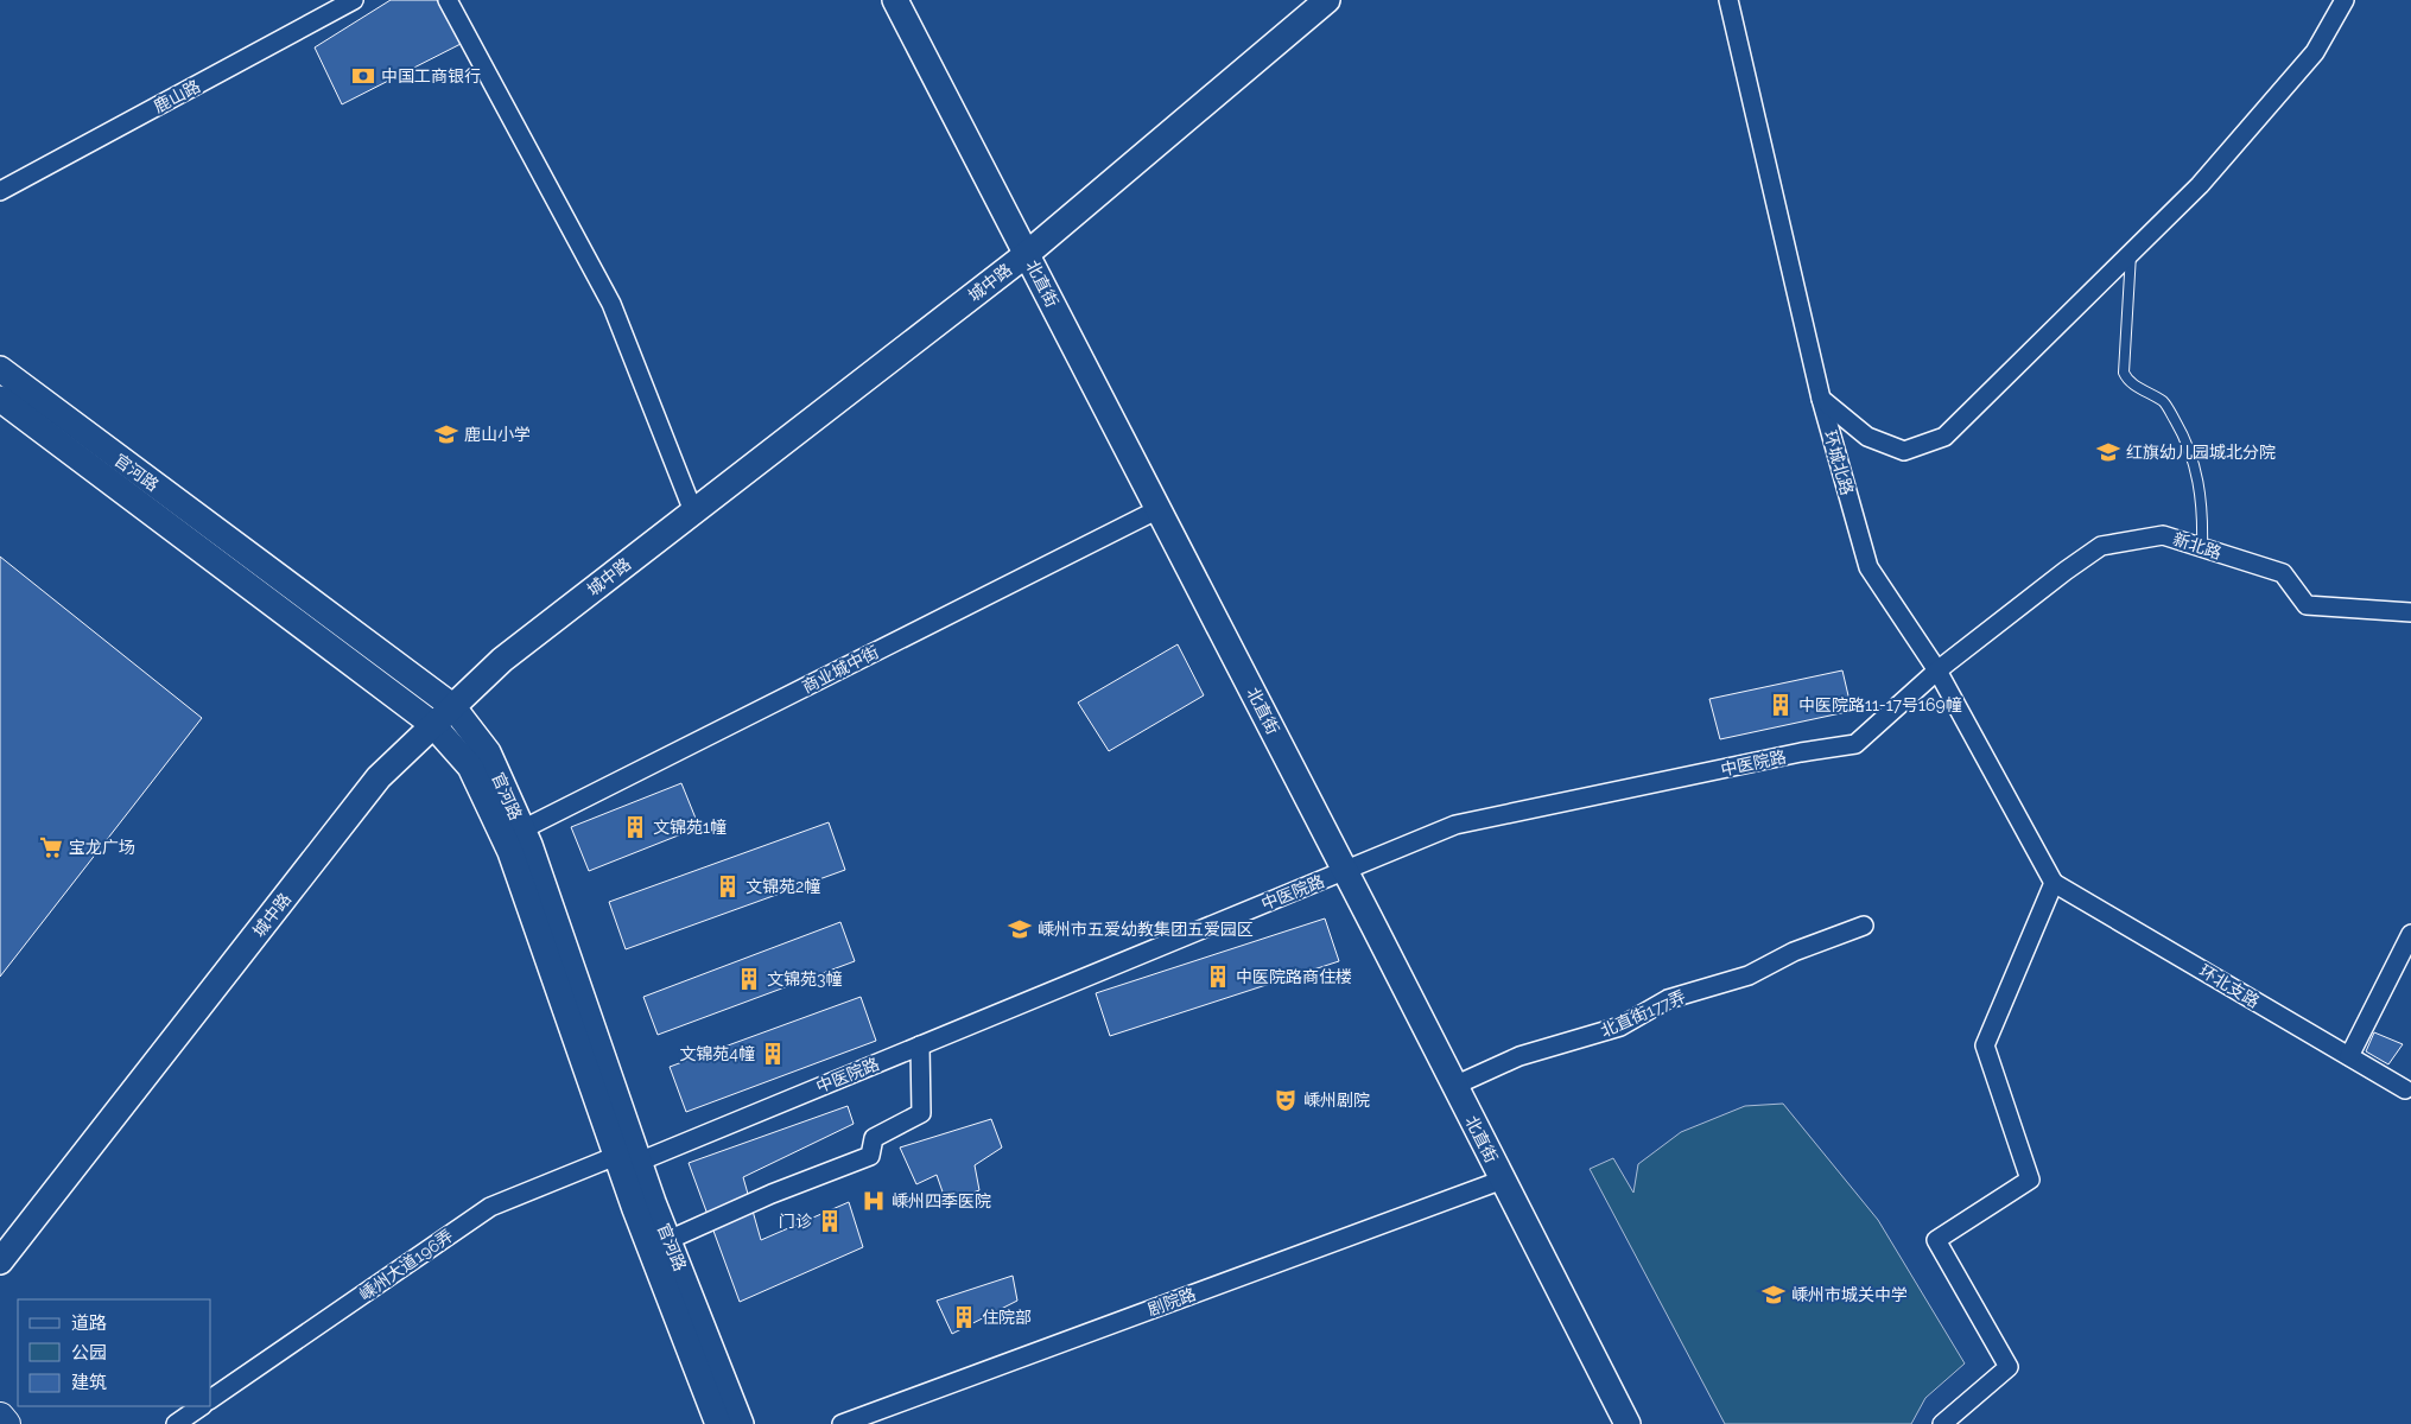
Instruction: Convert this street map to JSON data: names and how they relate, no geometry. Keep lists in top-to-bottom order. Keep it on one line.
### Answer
{"streets":{"main road":["城中路","北直街","官河路"],"street":["鹿山路","环城北路","新北路","商业城中街","中医院路","环北支路","北直街177弄","嵊州大道196弄","剧院路"]},"crossings":[["城中路","北直街"],["城中路","官河路"],["北直街","商业城中街"],["北直街","中医院路"],["北直街","北直街177弄"],["北直街","剧院路"],["环城北路","新北路"],["环城北路","中医院路"],["环城北路","环北支路"],["官河路","商业城中街"],["官河路","中医院路"],["官河路","嵊州大道196弄"],["新北路","中医院路"],["中医院路","嵊州大道196弄"]],"places":{"bank":["中国工商银行"],"school or university":["鹿山小学","红旗幼儿园城北分院","嵊州市五爱幼教集团五爱园区","嵊州市城关中学"],"building":["中医院路11-17号169幢","文锦苑1幢","文锦苑2幢","中医院路商住楼","文锦苑3幢","文锦苑4幢","门诊","住院部"],"supermarket":["宝龙广场"],"theatre":["嵊州剧院"],"hospital":["嵊州四季医院"]},"legend":["道路","公园","建筑"]}
